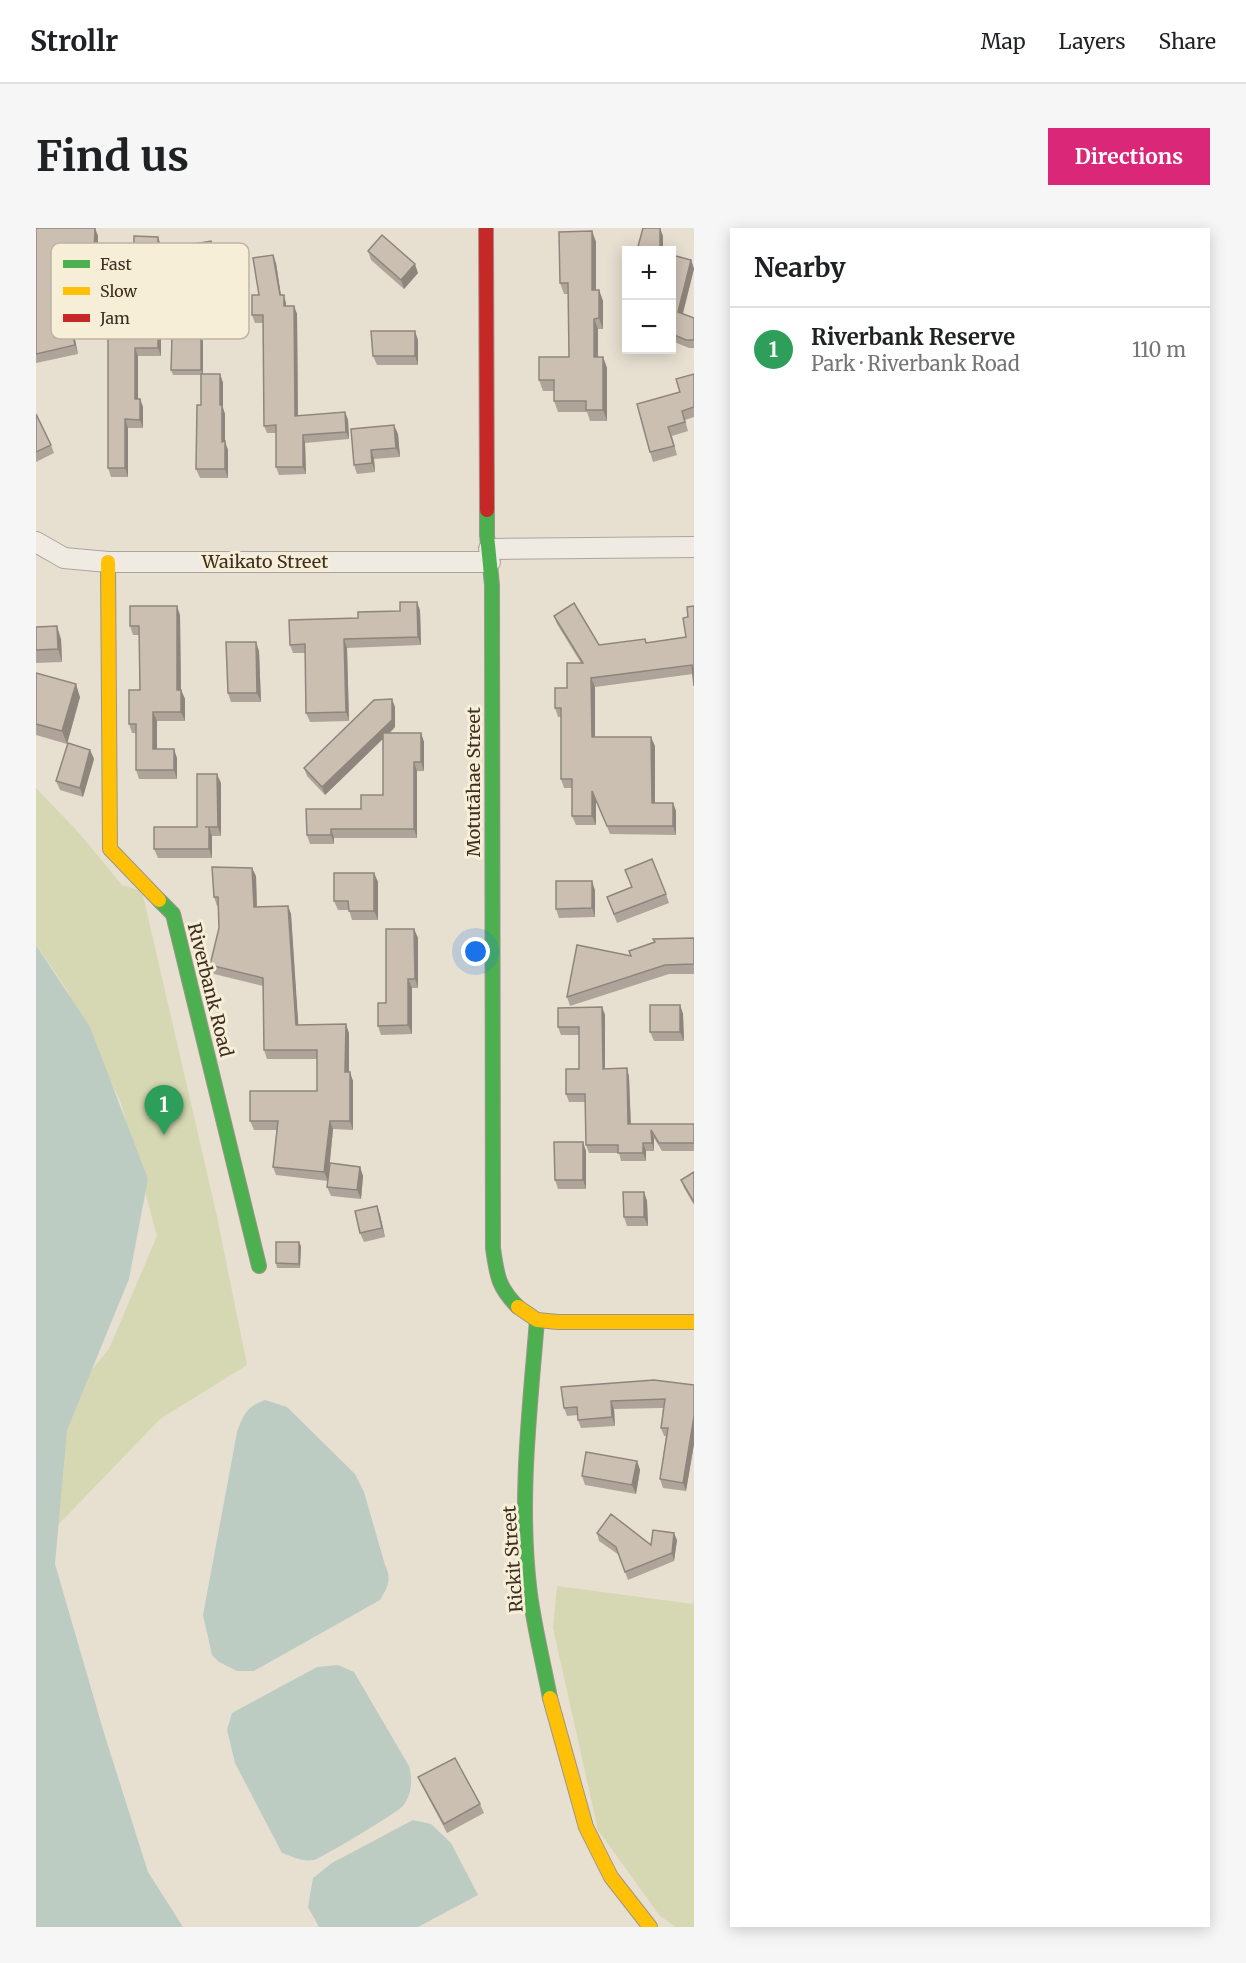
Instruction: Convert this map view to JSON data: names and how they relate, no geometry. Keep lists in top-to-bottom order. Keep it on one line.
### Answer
{"streets":{"street":["Waikato Street","Motutāhae Street","Riverbank Road","Rickit Street"]},"crossings":[["Waikato Street","Motutāhae Street"],["Waikato Street","Riverbank Road"],["Motutāhae Street","Rickit Street"]],"legend":["Fast","Slow","Jam"],"page":{"header":"Strollr","nav":["Map","Layers","Share"],"buttons":"Directions","title":"Find us","heading":"Nearby","map_buttons":["+","−"],"list":[{"mark":"1","name":"Riverbank Reserve","note":"Park · Riverbank Road","value":"110 m"}],"pins":"1"}}
